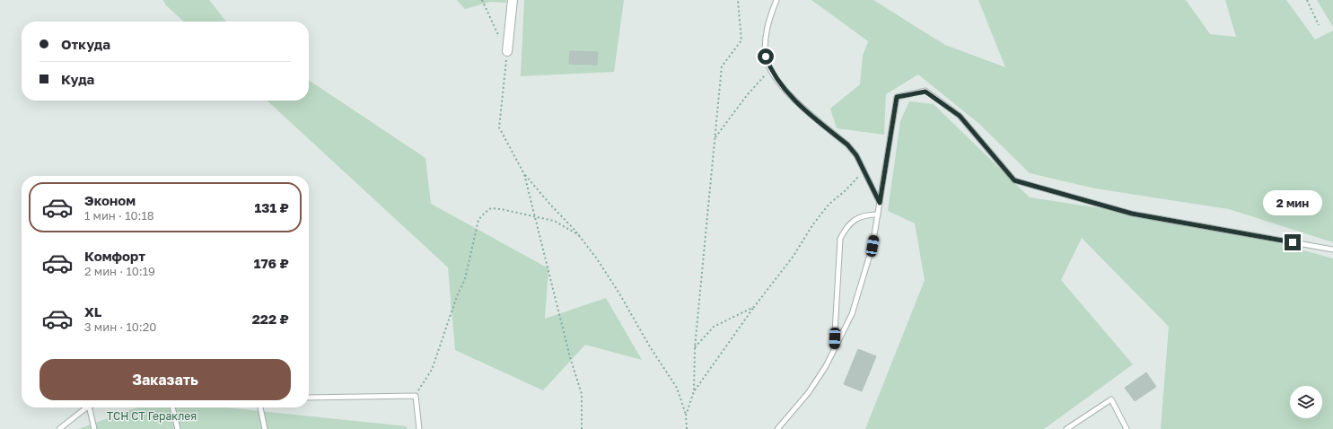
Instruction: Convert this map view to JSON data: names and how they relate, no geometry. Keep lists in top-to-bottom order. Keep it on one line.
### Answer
{"parks":["ТСН СТ Гераклея"],"page":{"banner":["Откуда","Куда"],"list":[{"name":"Эконом","note":"1 мин · 10:18","value":"131 ₽"},{"name":"Комфорт","note":"2 мин · 10:19","value":"176 ₽"},{"name":"XL","note":"3 мин · 10:20","value":"222 ₽"}],"bubble":"2 мин","buttons":"Заказать"}}
